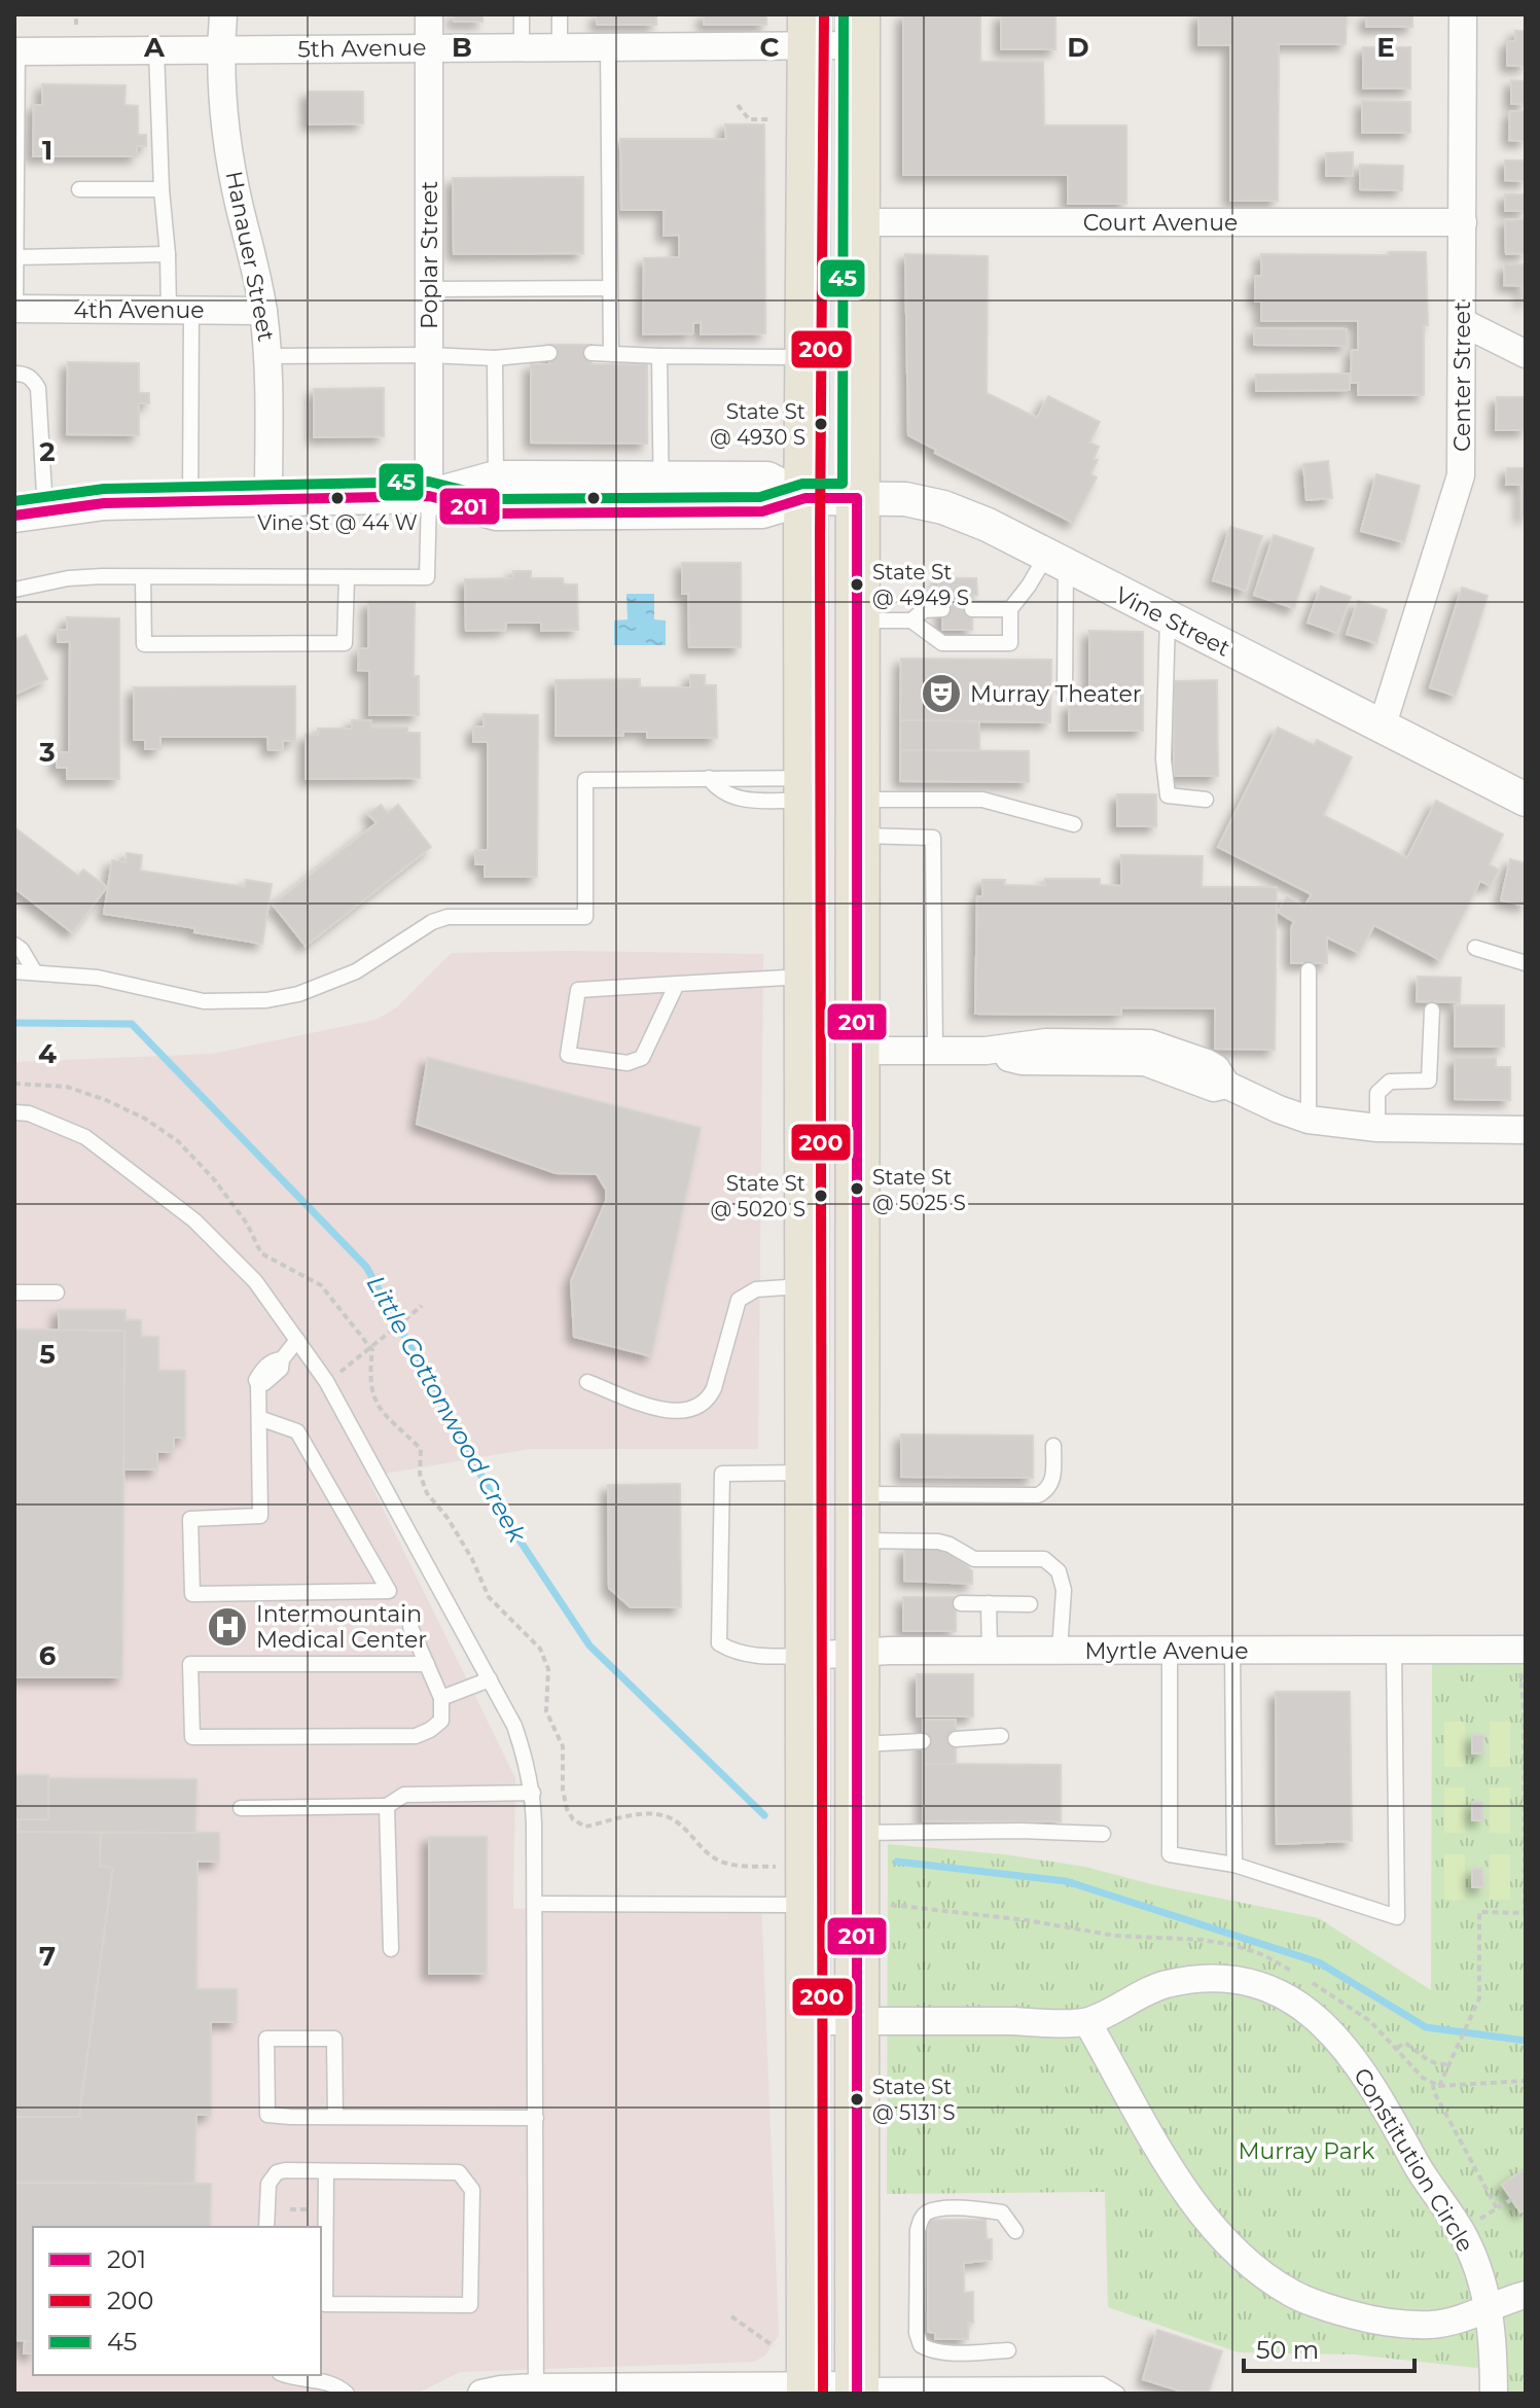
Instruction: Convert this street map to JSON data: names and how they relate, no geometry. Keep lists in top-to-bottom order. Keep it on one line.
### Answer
{"streets":{"street":["5th Avenue","Court Avenue","Poplar Street","Hanauer Street","4th Avenue","Center Street","Vine Street","Myrtle Avenue","Constitution Circle"]},"crossings":[["5th Avenue","Poplar Street"],["5th Avenue","Hanauer Street"],["Court Avenue","Center Street"],["Poplar Street","Vine Street"],["Hanauer Street","4th Avenue"],["Hanauer Street","Vine Street"],["Center Street","Vine Street"]],"water":["Little Cottonwood Creek"],"parks":["Murray Park"],"places":{"other":["State St @ 4930 S","Vine St @ 44 W","State St @ 4949 S","State St @ 5025 S","State St @ 5020 S","State St @ 5131 S"],"theatre":["Murray Theater"],"hospital":["Intermountain Medical Center"]},"lines":["transit line 200","transit line 45","transit line 201"],"legend":["201","200","45"],"scale_bar":"50 m","grid":{"columns":["A","B","C","D","E"],"rows":["1","2","3","4","5","6","7"]}}
